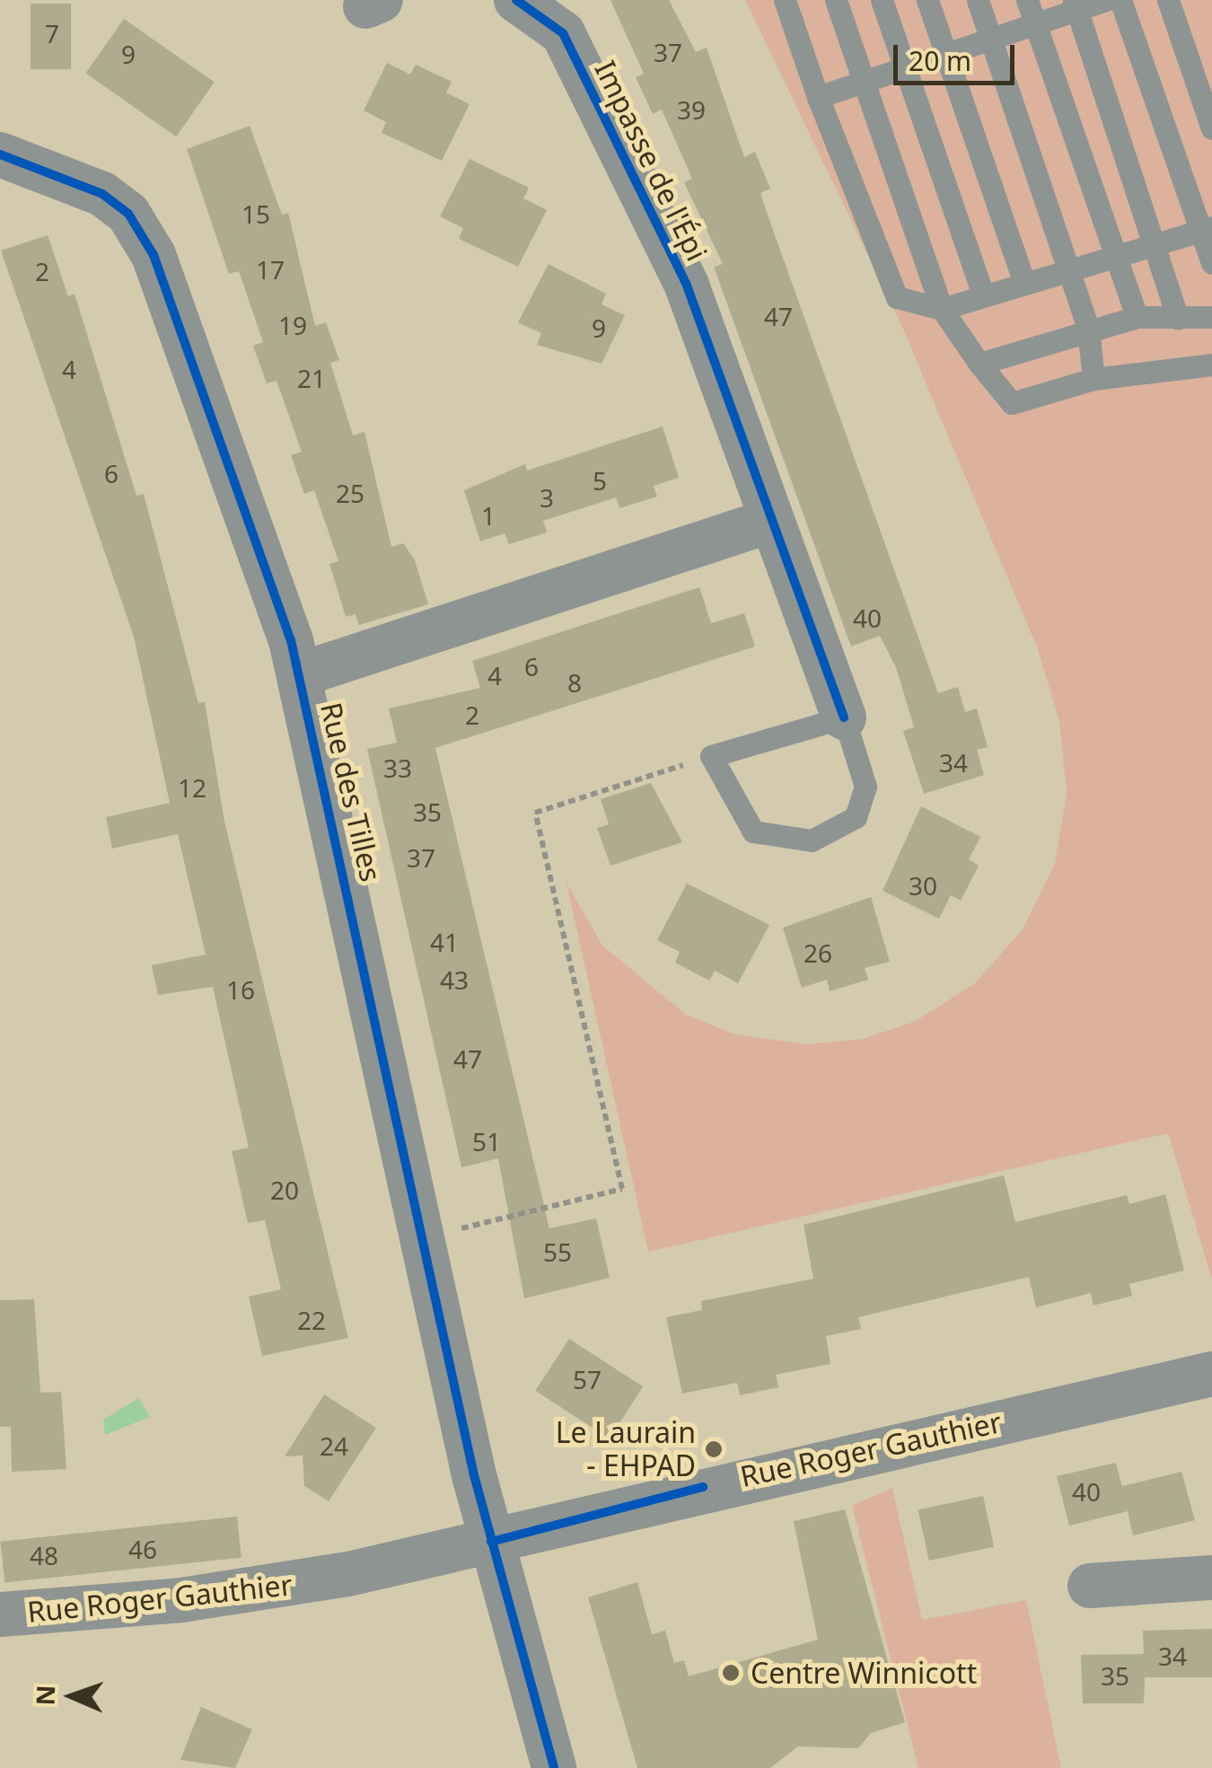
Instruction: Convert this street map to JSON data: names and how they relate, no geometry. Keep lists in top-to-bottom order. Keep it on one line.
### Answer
{"streets":{"street":["Impasse de l'Épi","Rue des Tilles","Rue Roger Gauthier"]},"crossings":[["Rue des Tilles","Rue Roger Gauthier"]],"places":["Le Laurain - EHPAD","Centre Winnicott"],"house_numbers":["7","37","9","39","15","17","2","47","19","9","4","21","6","5","25","3","1","40","6","4","8","2","34","33","12","35","37","30","41","26","43","16","47","51","20","55","22","57","24","40","46","48","34","35"],"scale_bar":"20 m","north":"left"}
